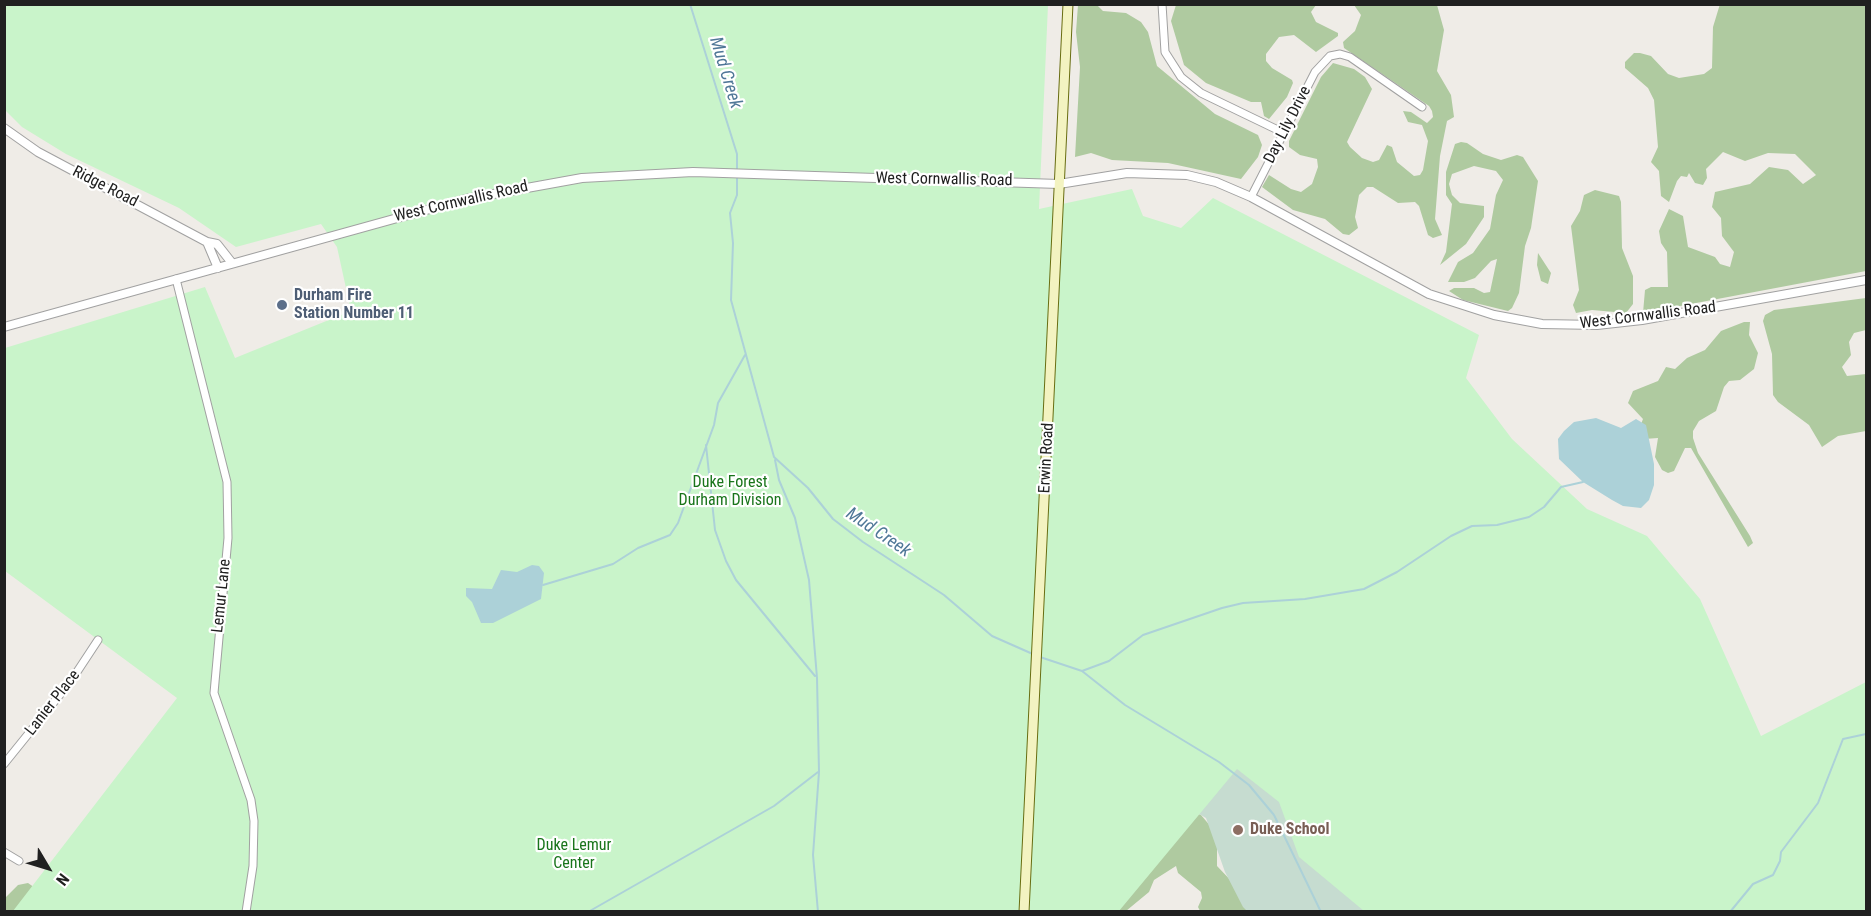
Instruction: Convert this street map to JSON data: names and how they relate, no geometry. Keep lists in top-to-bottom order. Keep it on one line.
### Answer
{"streets":{"main road":["Erwin Road"],"street":["Day Lily Drive","West Cornwallis Road","Ridge Road","Lemur Lane","Lanier Place"]},"crossings":[["Day Lily Drive","West Cornwallis Road"],["West Cornwallis Road","Ridge Road"],["West Cornwallis Road","Erwin Road"],["West Cornwallis Road","Lemur Lane"]],"water":["Mud Creek"],"parks":["Duke Forest Durham Division","Duke Lemur Center"],"places":["Durham Fire Station Number 11","Duke School"],"north":"bottom right"}
